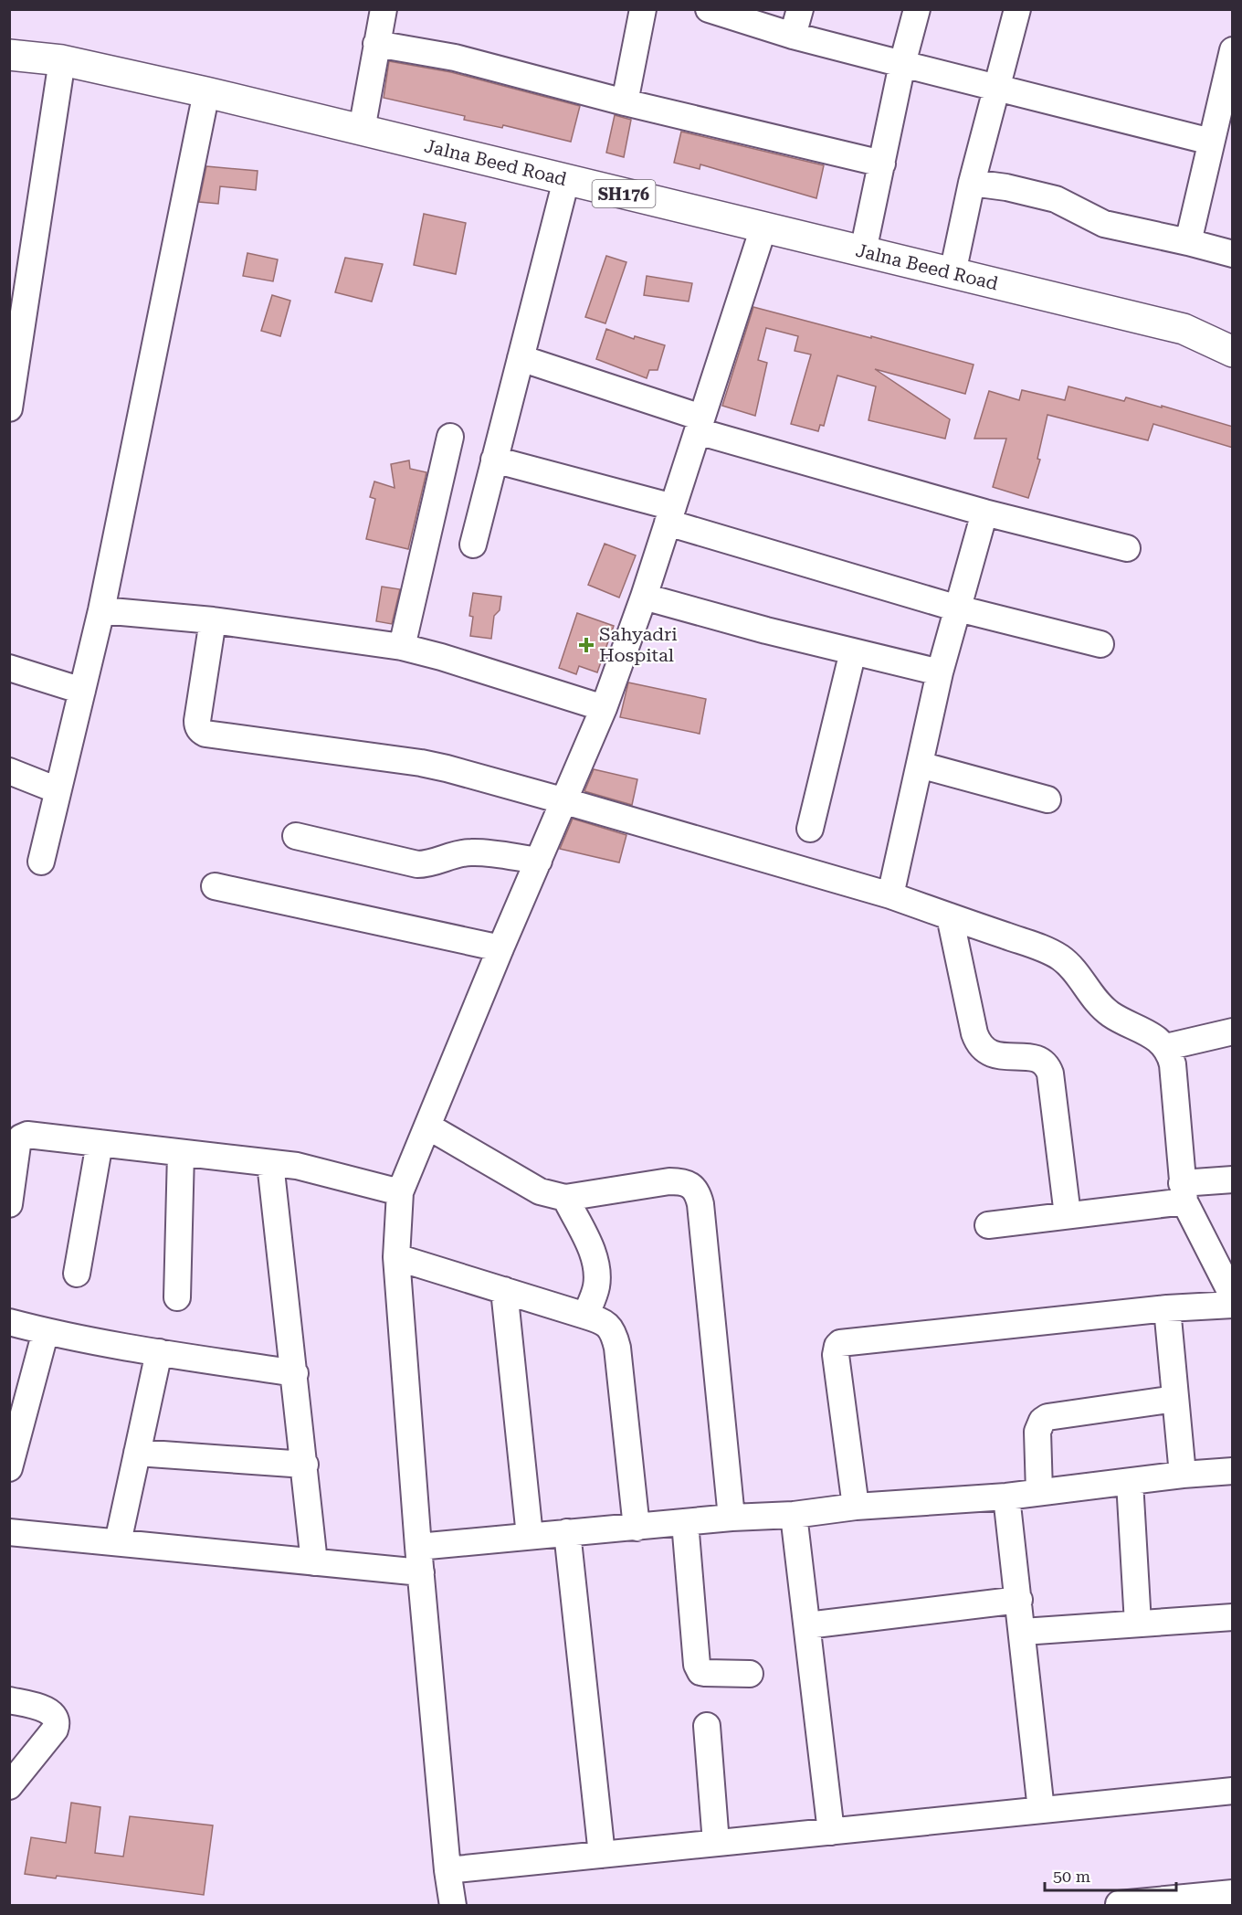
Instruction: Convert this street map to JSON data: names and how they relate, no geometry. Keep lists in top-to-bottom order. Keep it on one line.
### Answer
{"streets":{"main road":["Jalna Beed Road","SH176"]},"places":{"health":["Sahyadri Hospital"]},"scale_bar":"50 m"}
